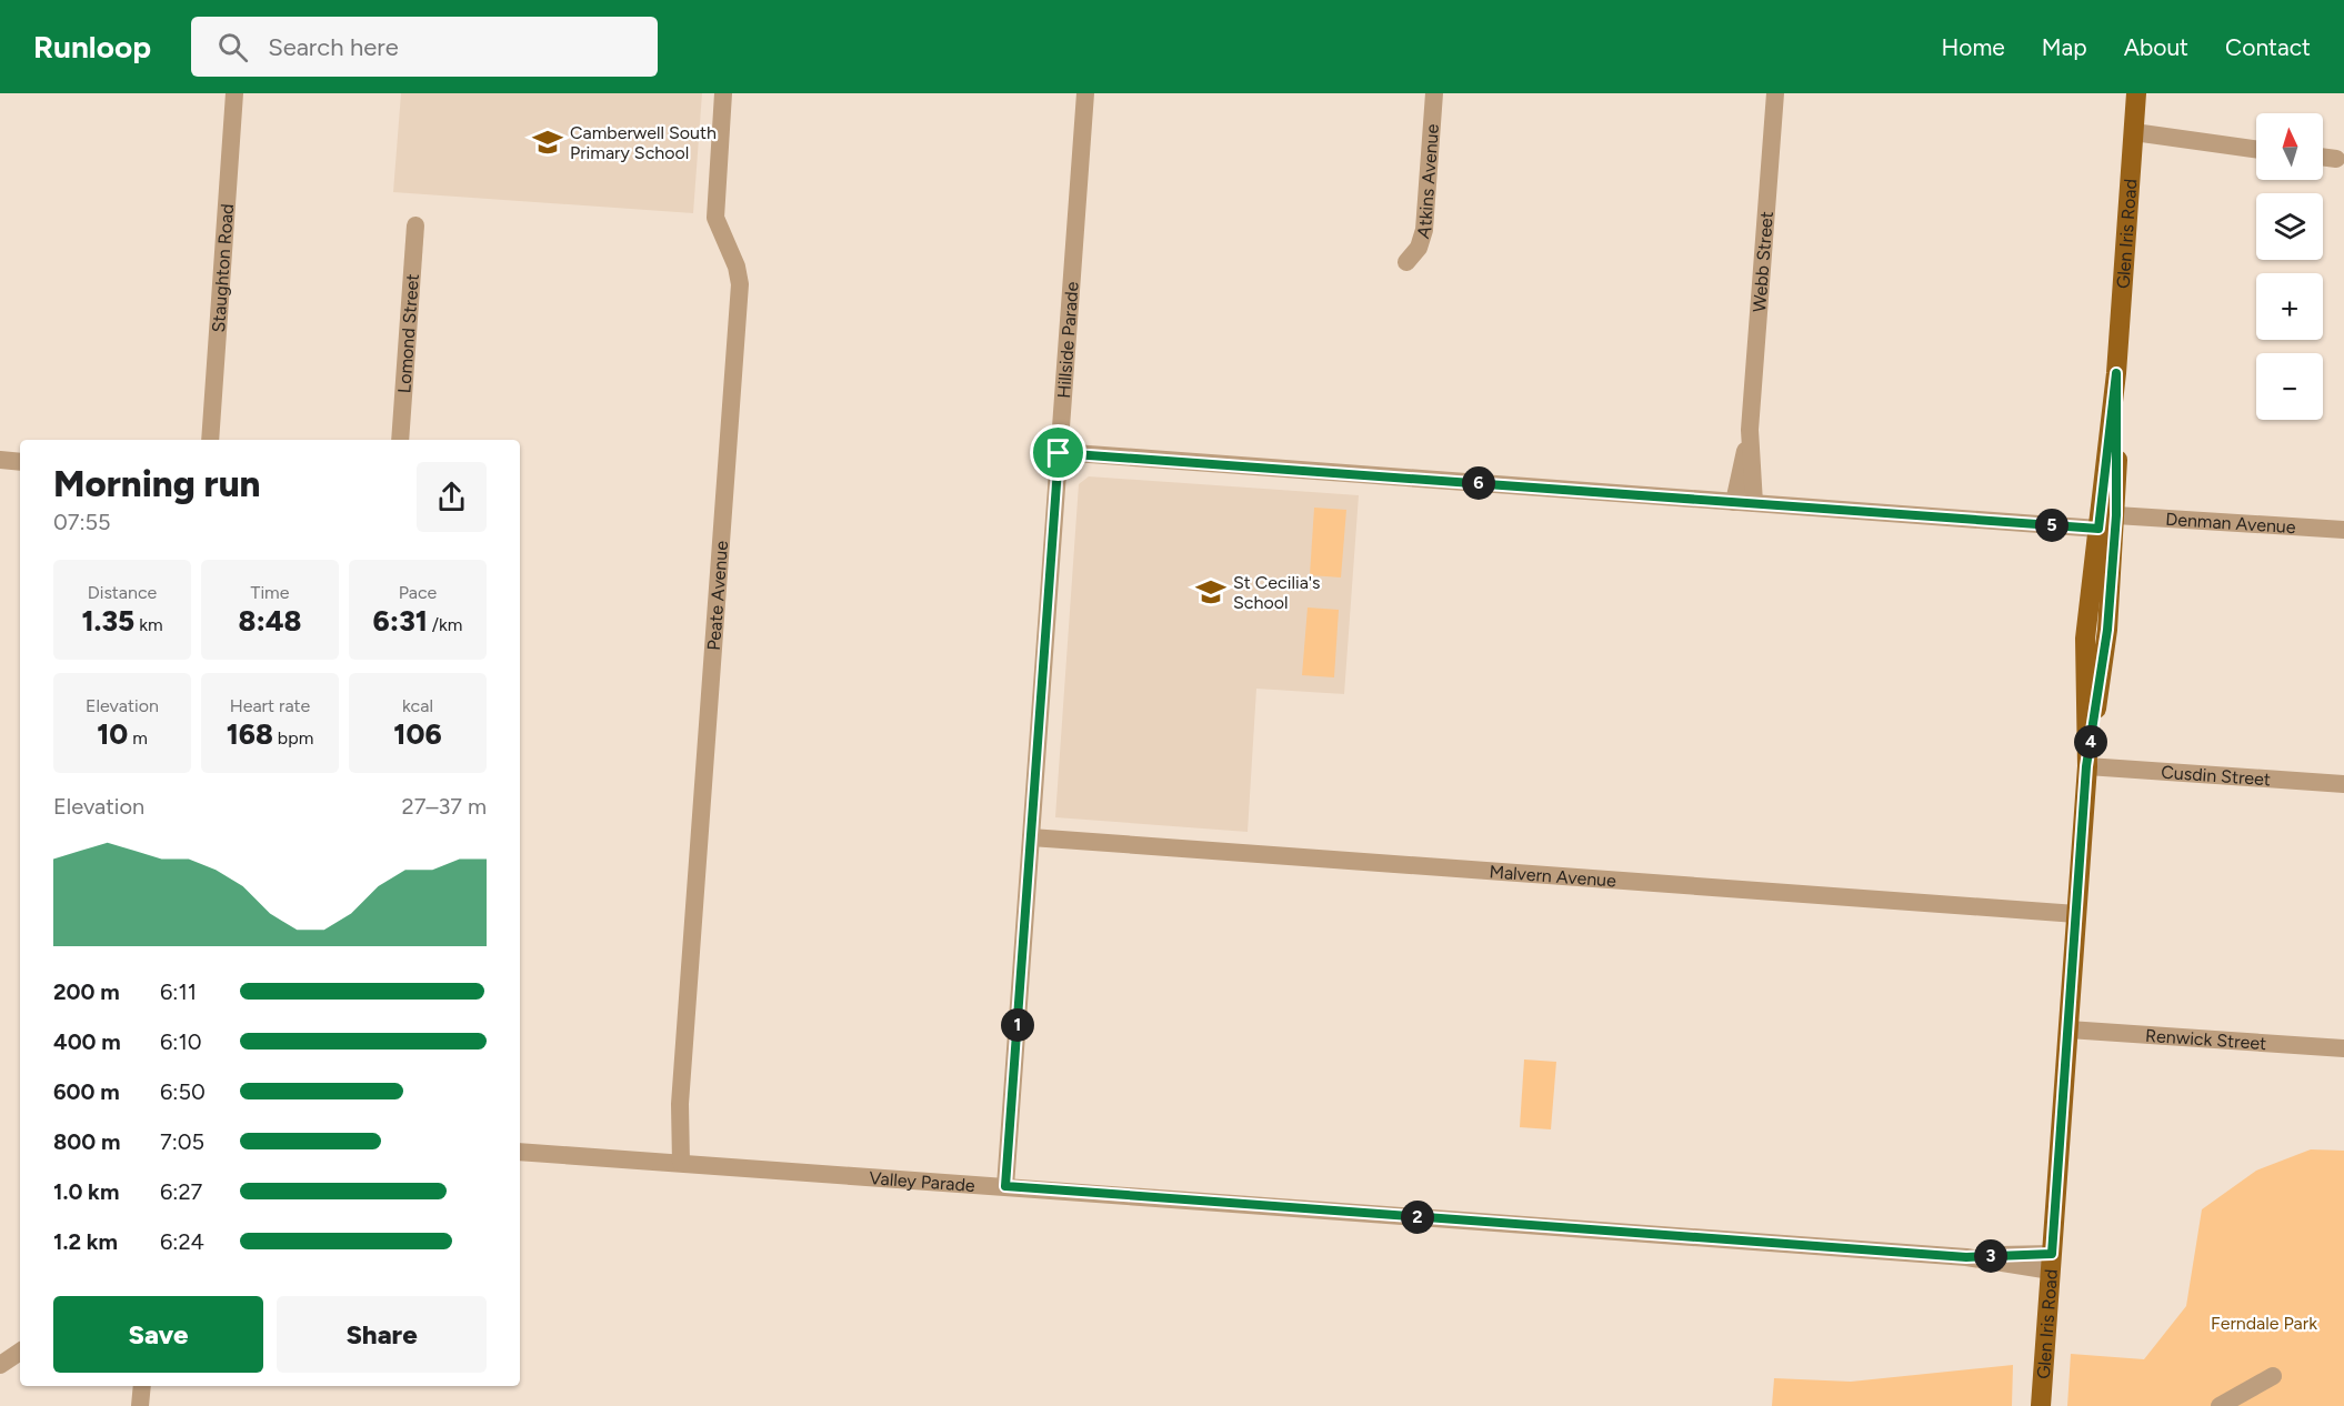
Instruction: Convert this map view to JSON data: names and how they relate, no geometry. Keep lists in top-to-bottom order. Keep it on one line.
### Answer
{"streets":{"main road":["Glen Iris Road"],"street":["Atkins Avenue","Webb Street","Staughton Road","Lomond Street","Hillside Parade","Denman Avenue","Peate Avenue","Cusdin Street","Malvern Avenue","Renwick Street","Valley Parade"]},"crossings":[["Glen Iris Road","Denman Avenue"],["Glen Iris Road","Cusdin Street"],["Glen Iris Road","Malvern Avenue"],["Glen Iris Road","Renwick Street"],["Glen Iris Road","Valley Parade"],["Hillside Parade","Malvern Avenue"],["Hillside Parade","Valley Parade"],["Peate Avenue","Valley Parade"]],"parks":["Ferndale Park"],"places":{"school or university":["Camberwell South Primary School","St Cecilia's School"]},"north":"top","page":{"header":"Runloop","search":"Search here","nav":["Home","Map","About","Contact"],"map_buttons":["+","−"],"heading":["Morning run","07:55"],"pins":["6","5","4","1","2","3"],"stats":[["Distance","1.35 km"],["Time","8:48"],["Pace","6:31 /km"],["Elevation","10 m"],["Heart rate","168 bpm"],["kcal","106"]],"chart":["Elevation","27–37 m"],"list":[{"name":"200 m","note":"6:11"},{"name":"400 m","note":"6:10"},{"name":"600 m","note":"6:50"},{"name":"800 m","note":"7:05"},{"name":"1.0 km","note":"6:27"},{"name":"1.2 km","note":"6:24"}],"buttons":["Save","Share"]}}
